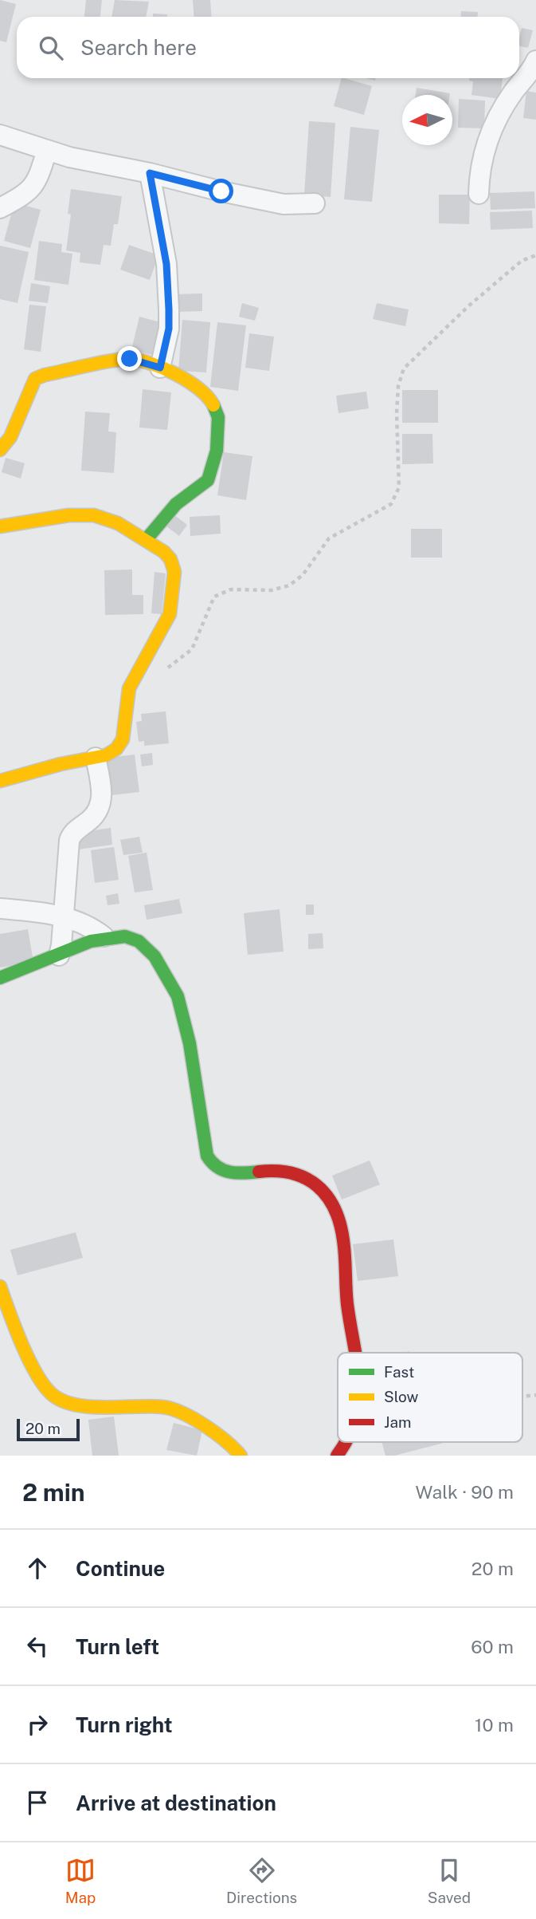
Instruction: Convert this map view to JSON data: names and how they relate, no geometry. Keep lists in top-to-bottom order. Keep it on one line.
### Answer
{"legend":["Fast","Slow","Jam"],"scale_bar":"20 m","north":"left","page":{"search":"Search here","scale":"20 m","heading":["2 min","Walk · 90 m"],"list":[["Continue","20 m"],["Turn left","60 m"],["Turn right","10 m"],"Arrive at destination"],"nav":["Map","Directions","Saved"]}}
